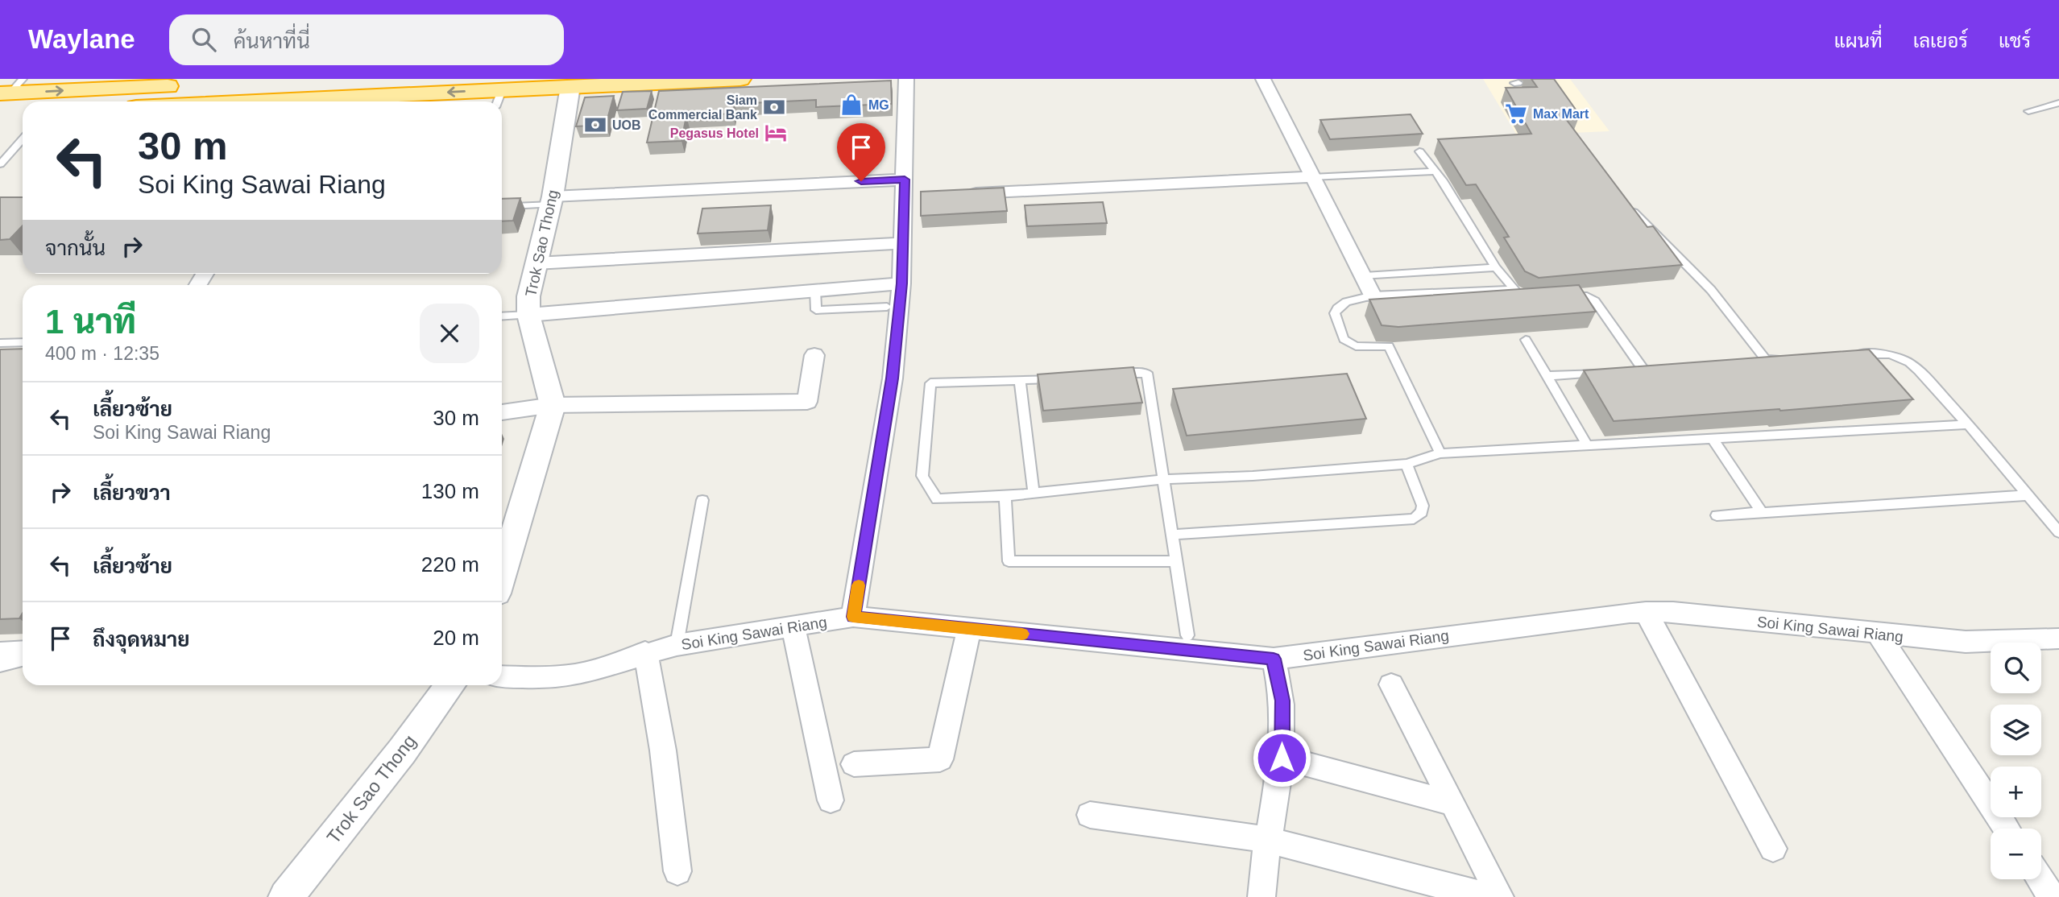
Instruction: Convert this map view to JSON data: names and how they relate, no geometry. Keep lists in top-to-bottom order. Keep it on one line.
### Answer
{"streets":{"street":["Trok Sao Thong","Soi King Sawai Riang"]},"places":{"shop":["MG"],"bank":["Siam Commercial Bank","UOB"],"supermarket":["Max Mart"],"hotel":["Pegasus Hotel"]},"page":{"header":"Waylane","search":"ค้นหาที่นี่","nav":["แผนที่","เลเยอร์","แชร์"],"turn":["30 m","Soi King Sawai Riang"],"then":"จากนั้น","heading":["1 นาที","400 m · 12:35"],"list":[{"name":"เลี้ยวซ้าย","note":"Soi King Sawai Riang","value":"30 m"},{"name":"เลี้ยวขวา","value":"130 m"},{"name":"เลี้ยวซ้าย","value":"220 m"},{"name":"ถึงจุดหมาย","value":"20 m"}],"map_buttons":["+","−"]}}
